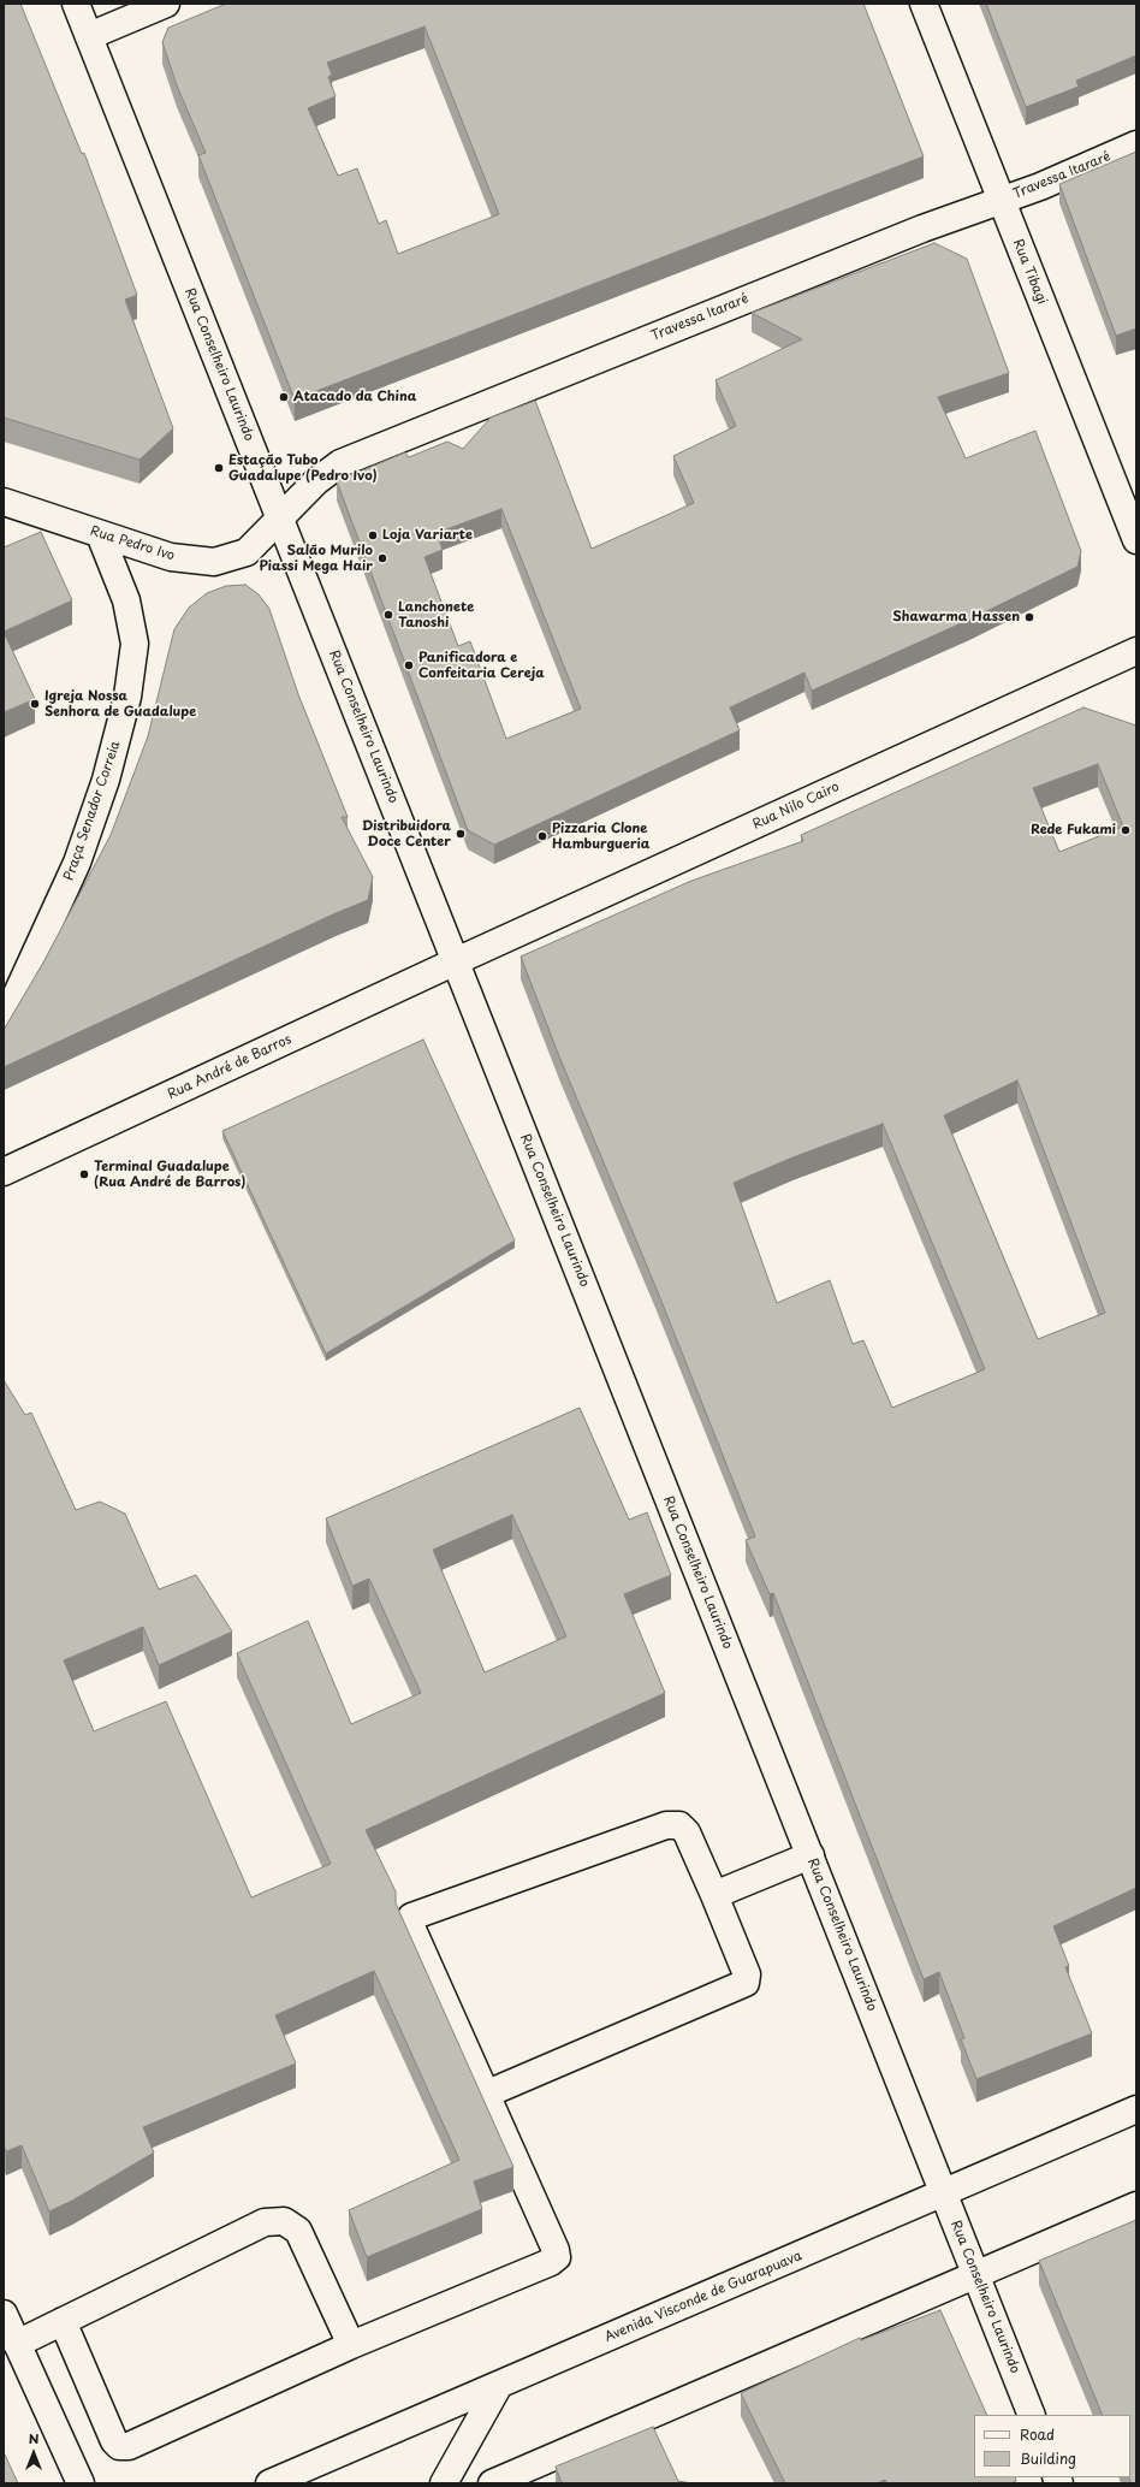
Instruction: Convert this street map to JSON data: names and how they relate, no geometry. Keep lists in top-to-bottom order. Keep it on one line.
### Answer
{"streets":{"main road":["Travessa Itararé","Rua Tibagi","Rua Conselheiro Laurindo","Rua Pedro Ivo","Rua Nilo Cairo","Praça Senador Correia","Rua André de Barros","Avenida Visconde de Guarapuava"]},"crossings":[["Travessa Itararé","Rua Tibagi"],["Travessa Itararé","Rua Conselheiro Laurindo"],["Travessa Itararé","Rua Pedro Ivo"],["Rua Conselheiro Laurindo","Rua Pedro Ivo"],["Rua Conselheiro Laurindo","Rua Nilo Cairo"],["Rua Conselheiro Laurindo","Rua André de Barros"],["Rua Conselheiro Laurindo","Avenida Visconde de Guarapuava"],["Rua Pedro Ivo","Praça Senador Correia"],["Rua Nilo Cairo","Rua André de Barros"]],"places":["Atacado da China","Estação Tubo Guadalupe (Pedro Ivo)","Loja Variarte","Salão Murilo Piassi Mega Hair","Lanchonete Tanoshi","Shawarma Hassen","Panificadora e Confeitaria Cereja","Igreja Nossa Senhora de Guadalupe","Rede Fukami","Distribuidora Doce Center","Pizzaria Clone Hamburgueria","Terminal Guadalupe (Rua André de Barros)"],"legend":["Road","Building"],"north":"top"}
